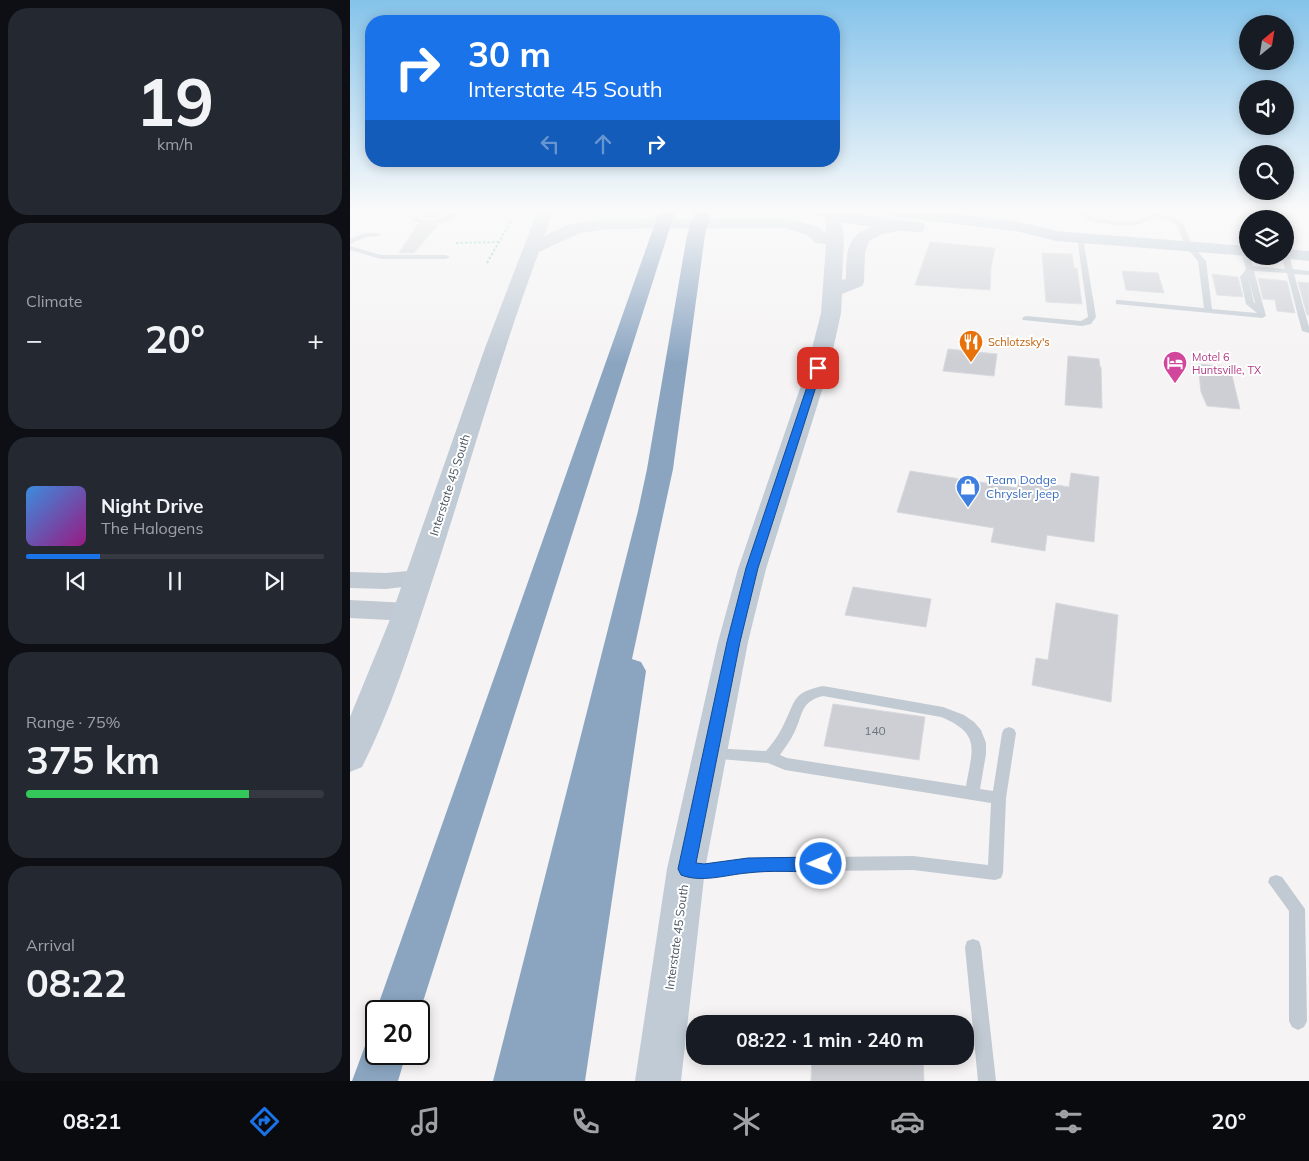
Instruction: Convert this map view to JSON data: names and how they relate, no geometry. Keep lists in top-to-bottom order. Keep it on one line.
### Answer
{"streets":{"main road":["Interstate 45 South"]},"places":{"restaurant":["Schlotzsky's"],"hotel":["Motel 6 Huntsville, TX"],"shop":["Team Dodge Chrysler Jeep"]},"house_numbers":["140"],"north":"top right","page":{"tile":[["19","km/h"],"Climate",["Range · 75%","375 km"],["Arrival","08:22"]],"turn":["30 m","Interstate 45 South"],"heat":["−","20°","+"],"song":["Night Drive","The Halogens"],"limit":"20","trip":"08:22 · 1 min · 240 m","tabs":["08:21","20°"]}}
